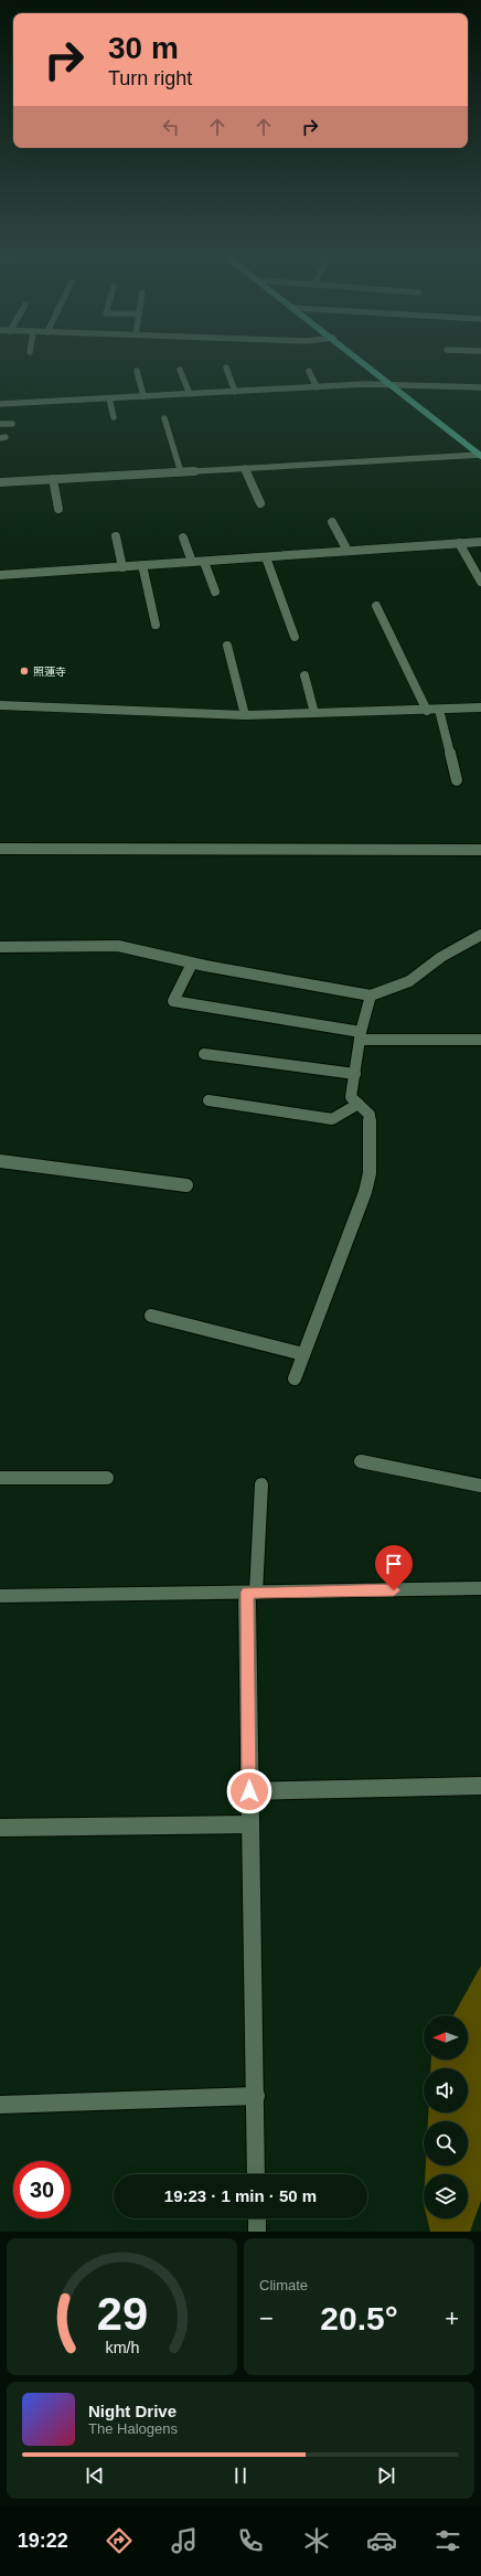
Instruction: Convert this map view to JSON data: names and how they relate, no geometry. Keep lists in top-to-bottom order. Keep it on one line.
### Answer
{"places":["照蓮寺"],"north":"left","page":{"turn":["30 m","Turn right"],"limit":"30","trip":"19:23 · 1 min · 50 m","tile":"Climate","heat":["−","20.5°","+"],"song":["Night Drive","The Halogens"],"tabs":"19:22","gauge":["29","km/h"]}}
